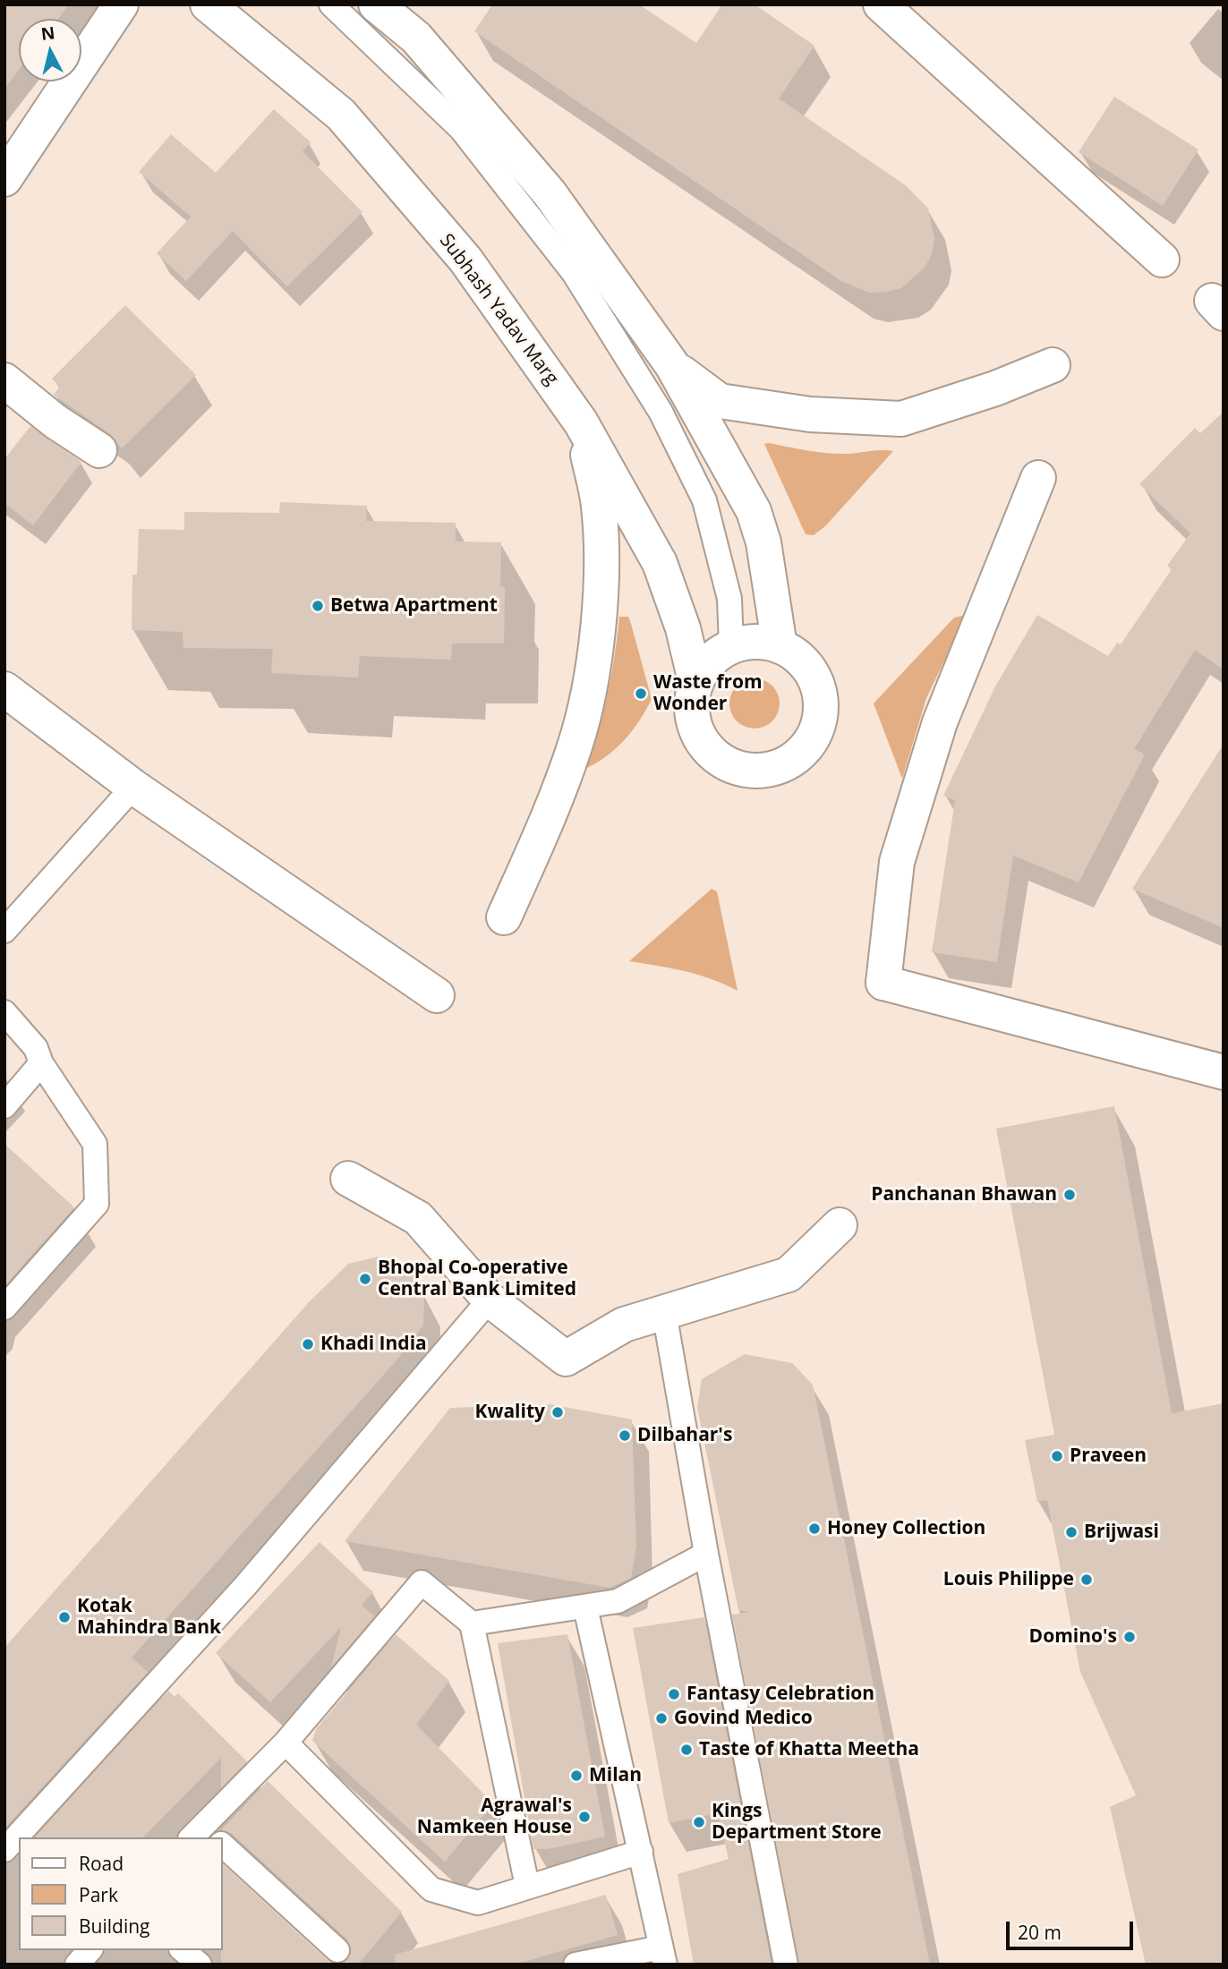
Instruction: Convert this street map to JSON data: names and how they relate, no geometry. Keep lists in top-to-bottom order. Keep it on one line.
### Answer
{"streets":{"main road":["Subhash Yadav Marg"]},"places":["Betwa Apartment","Waste from Wonder","Panchanan Bhawan","Bhopal Co-operative Central Bank Limited","Khadi India","Kwality","Dilbahar's","Praveen","Honey Collection","Brijwasi","Louis Philippe","Kotak Mahindra Bank","Domino's","Fantasy Celebration","Govind Medico","Taste of Khatta Meetha","Milan","Agrawal's Namkeen House","Kings Department Store"],"legend":["Road","Park","Building"],"scale_bar":"20 m","north":"top"}
